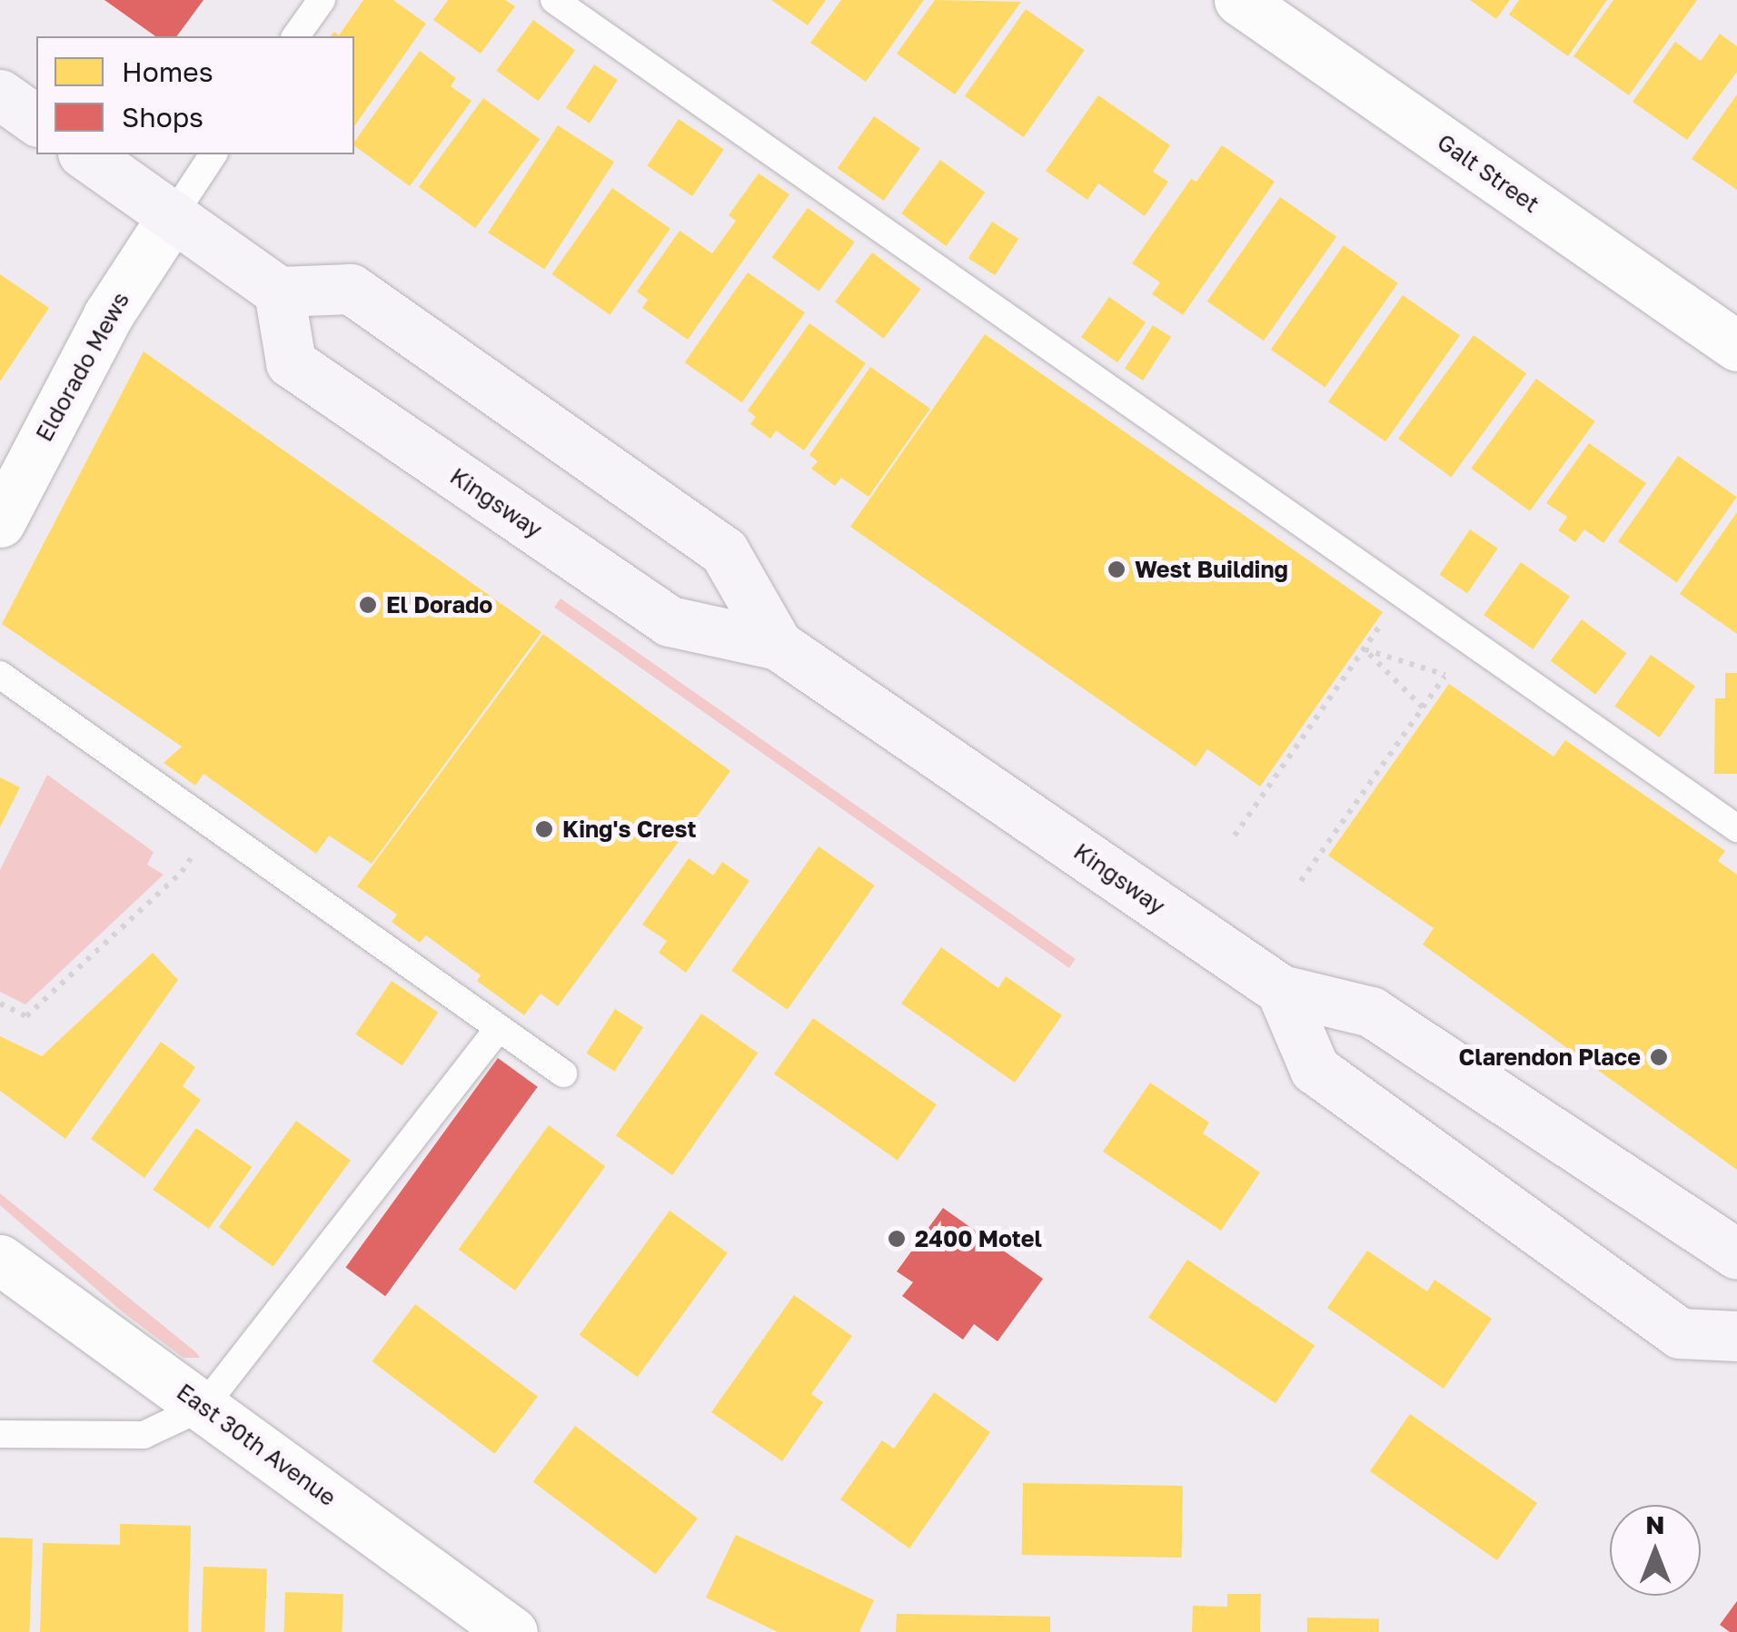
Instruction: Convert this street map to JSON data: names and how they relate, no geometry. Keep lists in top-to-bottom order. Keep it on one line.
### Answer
{"streets":{"main road":["Kingsway"],"street":["Galt Street","Eldorado Mews","East 30th Avenue"]},"places":["West Building","El Dorado","King's Crest","Clarendon Place","2400 Motel"],"legend":["Homes","Shops"],"north":"top"}
